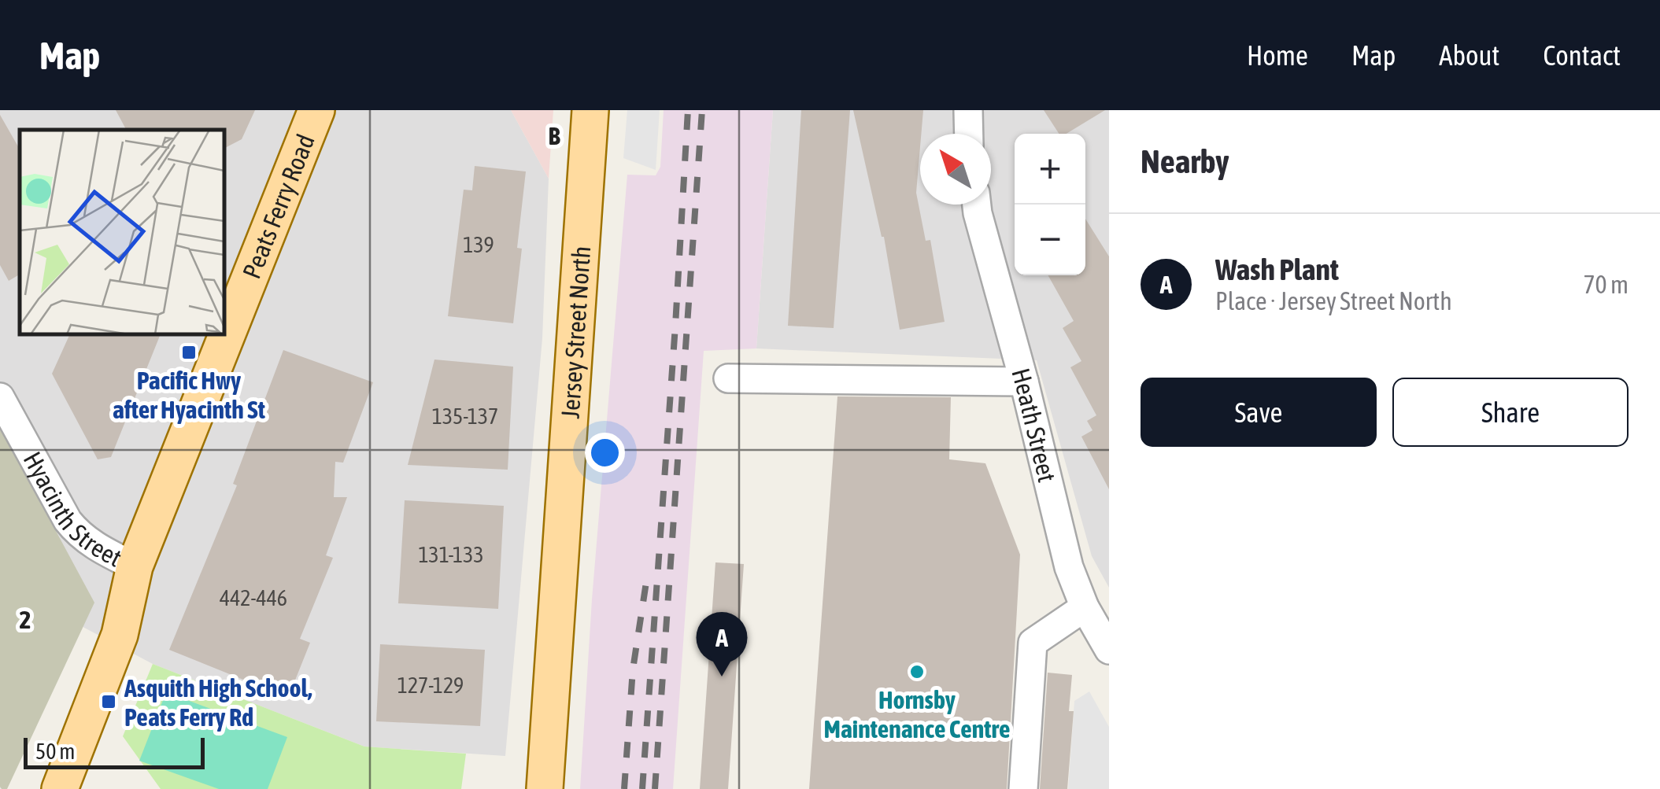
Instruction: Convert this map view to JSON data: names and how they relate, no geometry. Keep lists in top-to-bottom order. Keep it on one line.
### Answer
{"streets":{"main road":["Peats Ferry Road","Jersey Street North"],"street":["Heath Street","Hyacinth Street"]},"crossings":[["Peats Ferry Road","Hyacinth Street"]],"places":{"transit":["Pacific Hwy after Hyacinth St","Asquith High School, Peats Ferry Rd"],"other":["Hornsby Maintenance Centre"]},"house_numbers":["139","135-137","131-133","442-446","127-129"],"scale_bar":"50 m","north":"top left","page":{"header":"Map","nav":["Home","Map","About","Contact"],"heading":"Nearby","map_buttons":["+","−"],"list":[{"mark":"A","name":"Wash Plant","note":"Place · Jersey Street North","value":"70 m"}],"buttons":["Save","Share"],"pins":"A","scale":"50 m"},"grid":{"columns":["B"],"rows":["2"]}}
